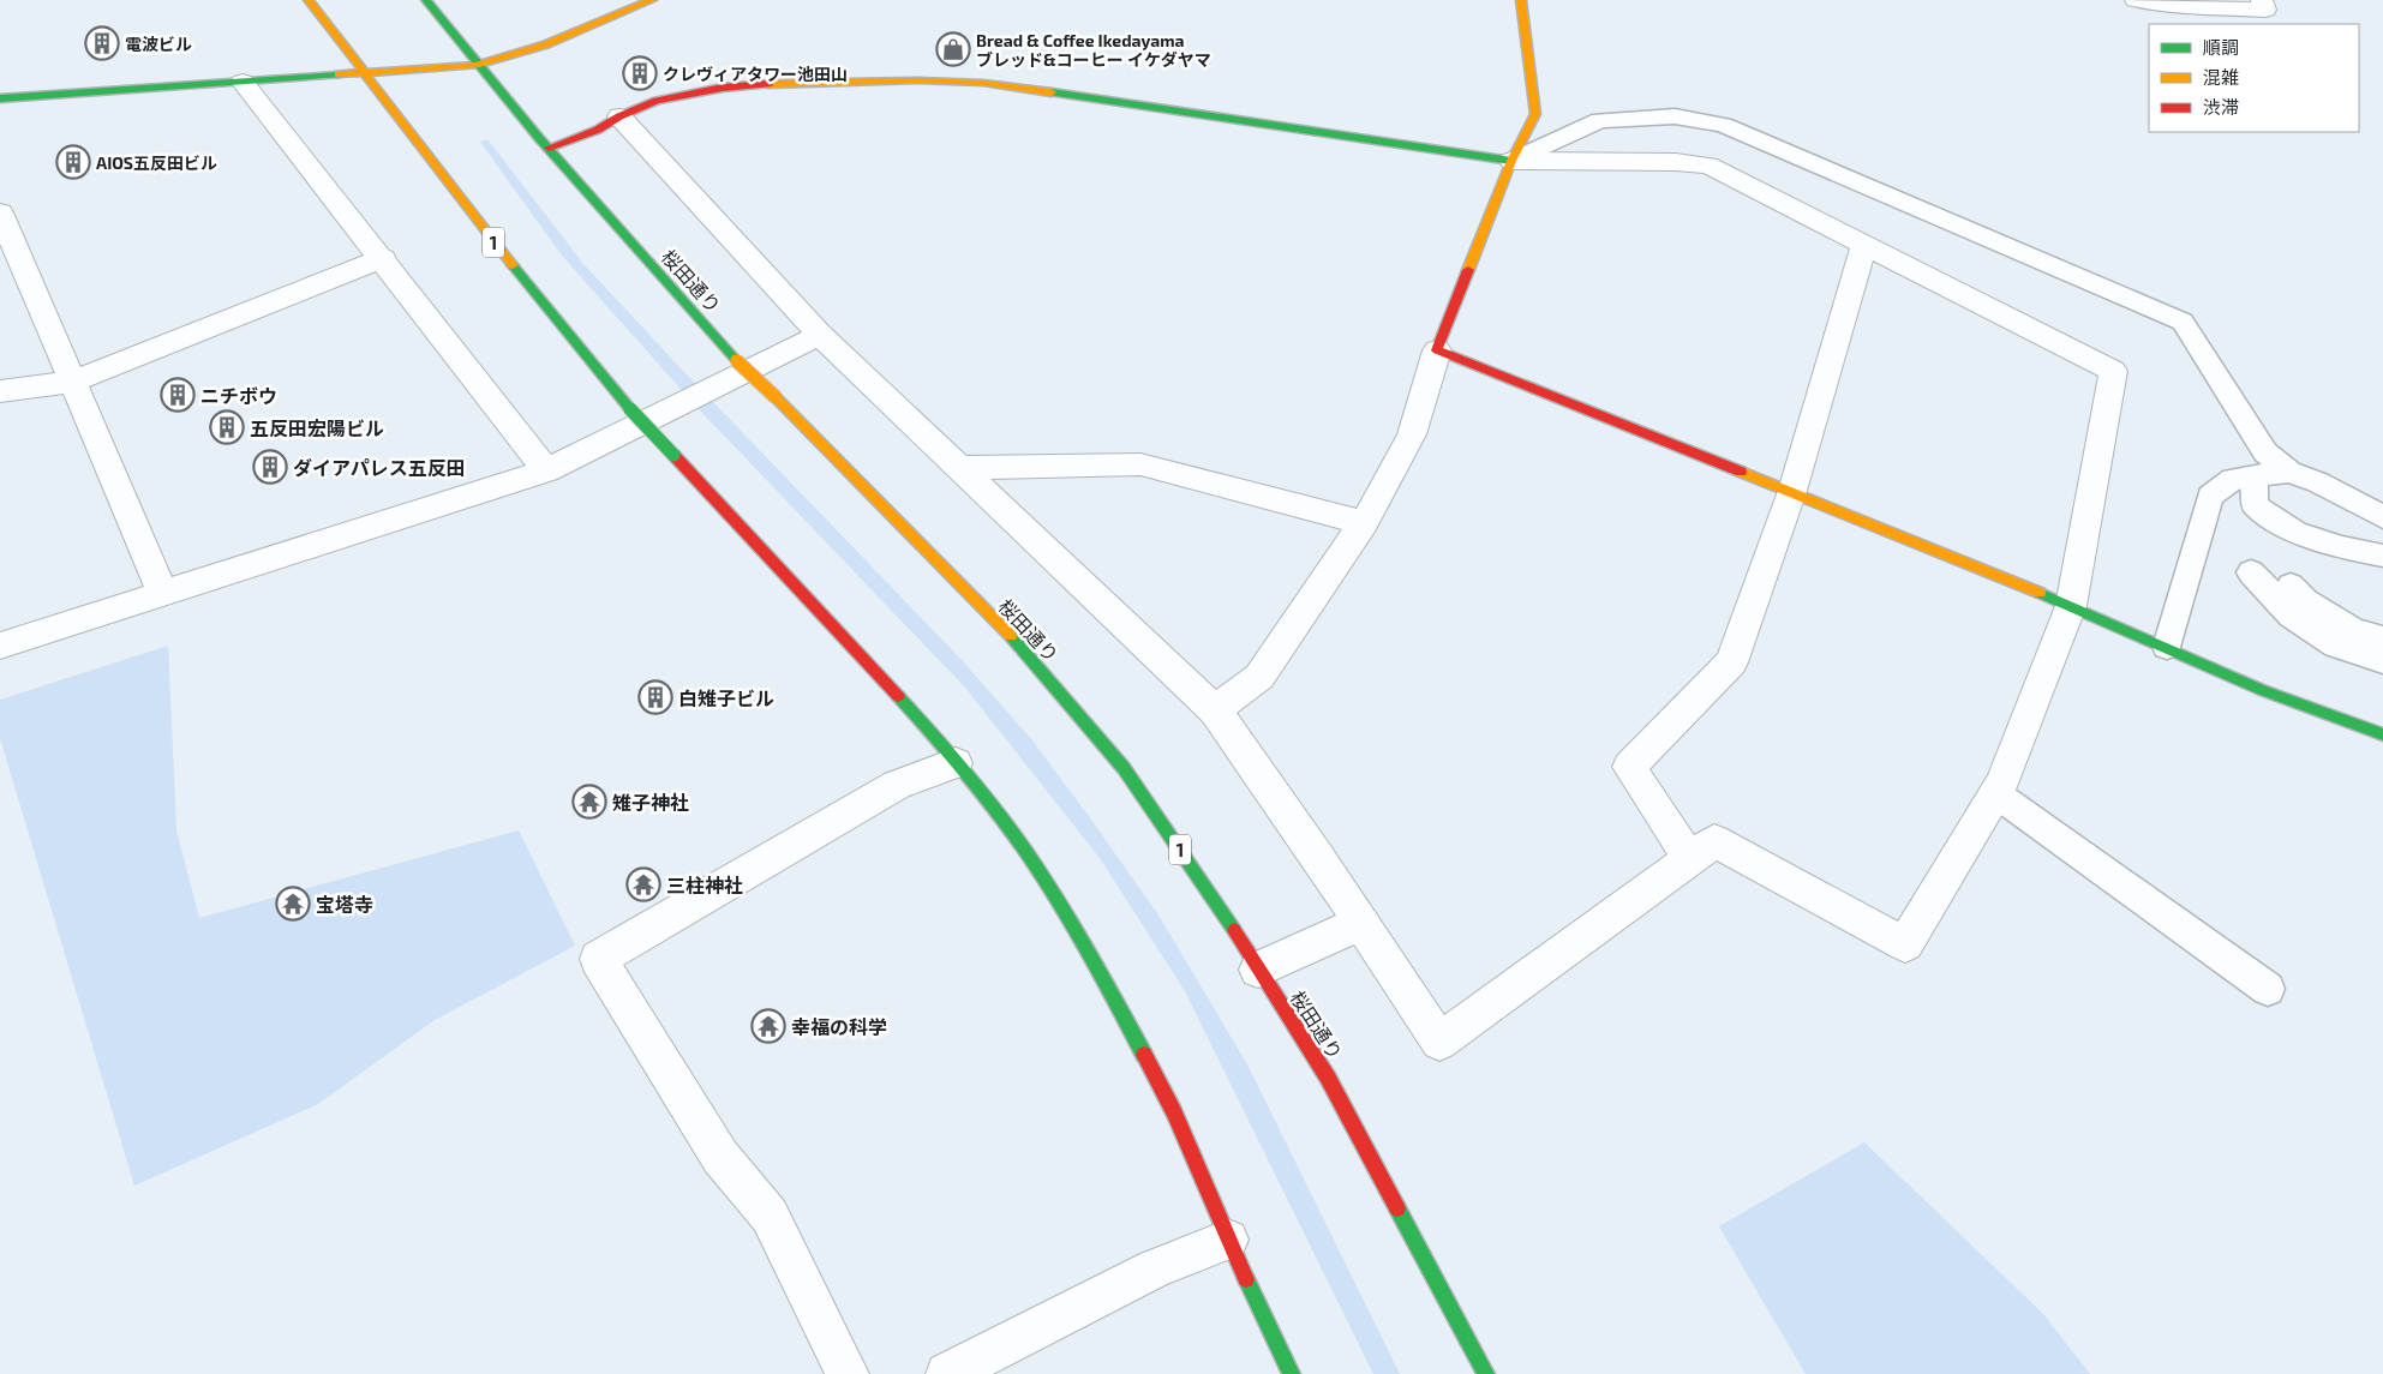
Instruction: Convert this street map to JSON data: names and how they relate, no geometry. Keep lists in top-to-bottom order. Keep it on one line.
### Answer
{"streets":{"main road":["1","桜田通り"]},"places":{"building":["電波ビル","クレヴィアタワー池田山","AIOS五反田ビル","ニチボウ","五反田宏陽ビル","ダイアパレス五反田","白雉子ビル"],"shop":["Bread & Coffee Ikedayama ブレッド&コーヒー イケダヤマ"],"temple":["雉子神社","三柱神社","宝塔寺","幸福の科学"]},"legend":["順調","混雑","渋滞"]}
